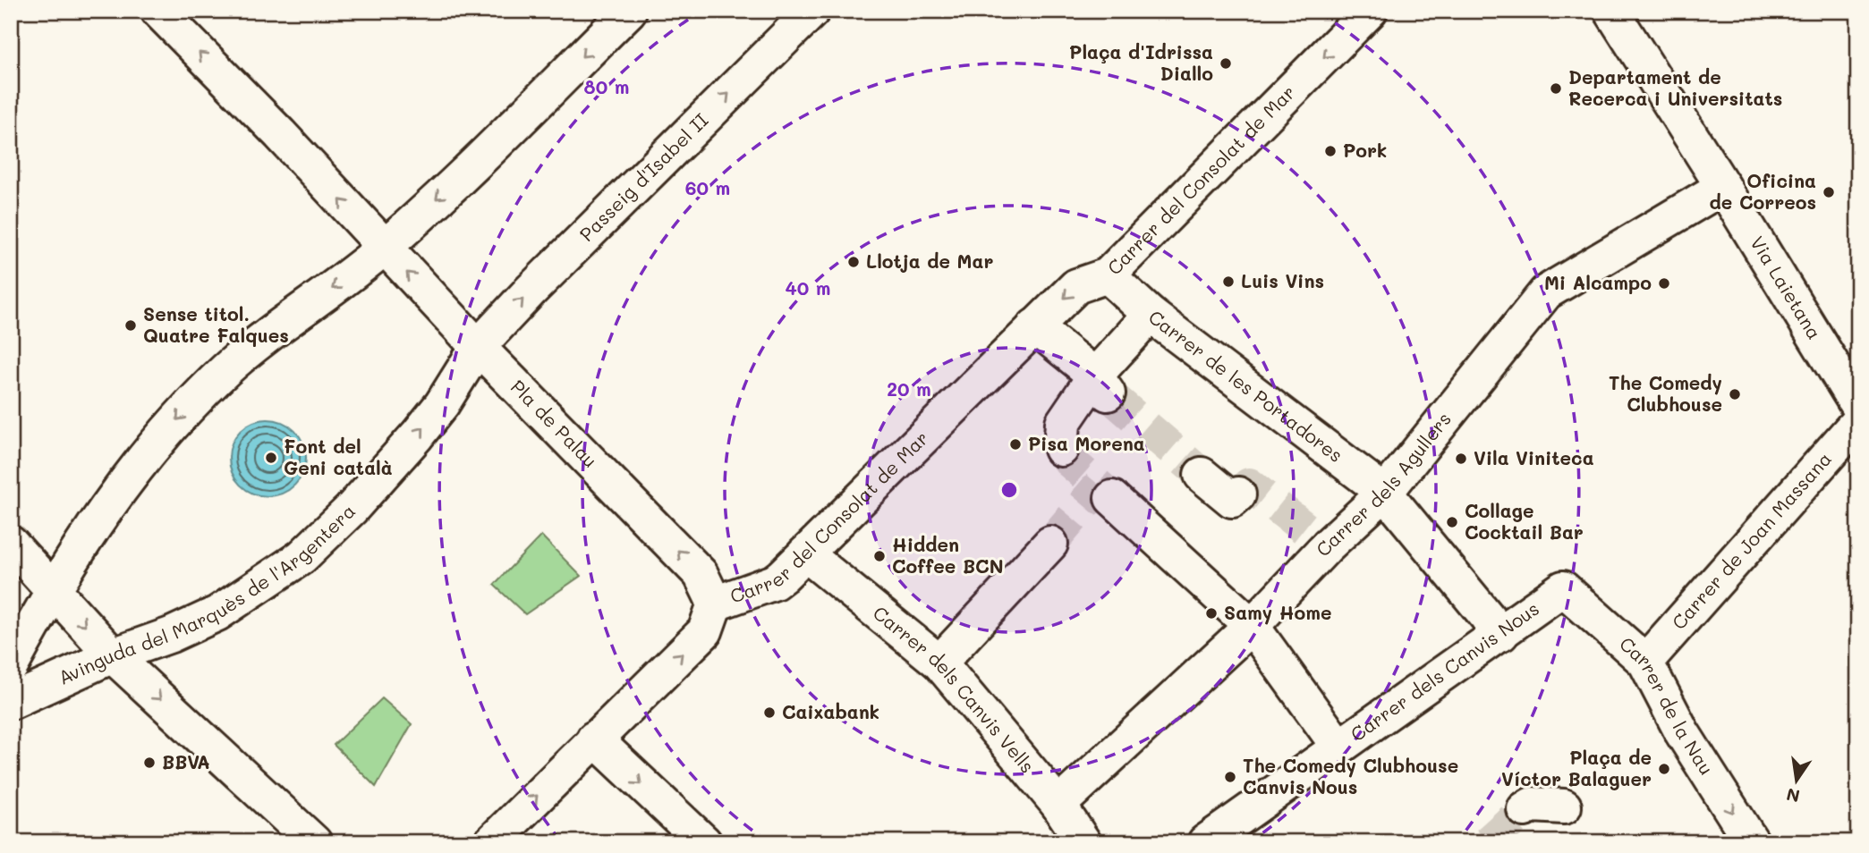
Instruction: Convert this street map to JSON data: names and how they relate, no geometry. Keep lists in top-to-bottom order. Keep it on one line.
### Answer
{"streets":{"street":["Passeig d'Isabel II","Carrer del Consolat de Mar","Via Laietana","Carrer de les Portadores","Pla de Palau","Carrer dels Agullers","Carrer de Joan Massana","Avinguda del Marquès de l'Argentera","Carrer dels Canvis Nous","Carrer dels Canvis Vells","Carrer de la Nau"]},"crossings":[["Passeig d'Isabel II","Pla de Palau"],["Passeig d'Isabel II","Avinguda del Marquès de l'Argentera"],["Carrer del Consolat de Mar","Carrer de les Portadores"],["Carrer del Consolat de Mar","Pla de Palau"],["Carrer del Consolat de Mar","Carrer dels Canvis Vells"],["Via Laietana","Carrer dels Agullers"],["Carrer de les Portadores","Carrer dels Agullers"],["Carrer de les Portadores","Carrer dels Canvis Nous"],["Pla de Palau","Avinguda del Marquès de l'Argentera"],["Carrer dels Agullers","Carrer dels Canvis Vells"],["Carrer de Joan Massana","Carrer de la Nau"],["Carrer dels Canvis Nous","Carrer de la Nau"]],"one_way":["Carrer del Consolat de Mar","Pla de Palau","Carrer de la Nau"],"places":["Plaça d'Idrissa Diallo","Departament de Recerca i Universitats","Pork","Oficina de Correos","Llotja de Mar","Luis Vins","Mi Alcampo","Sense titol. Quatre Falques","The Comedy Clubhouse","Pisa Morena","Font del Geni català","Vila Viniteca","Collage Cocktail Bar","Hidden Coffee BCN","Samy Home","Caixabank","BBVA","Plaça de Víctor Balaguer","The Comedy Clubhouse Canvis Nous"],"north":"bottom","rings":["80 m","60 m","40 m","20 m"]}
